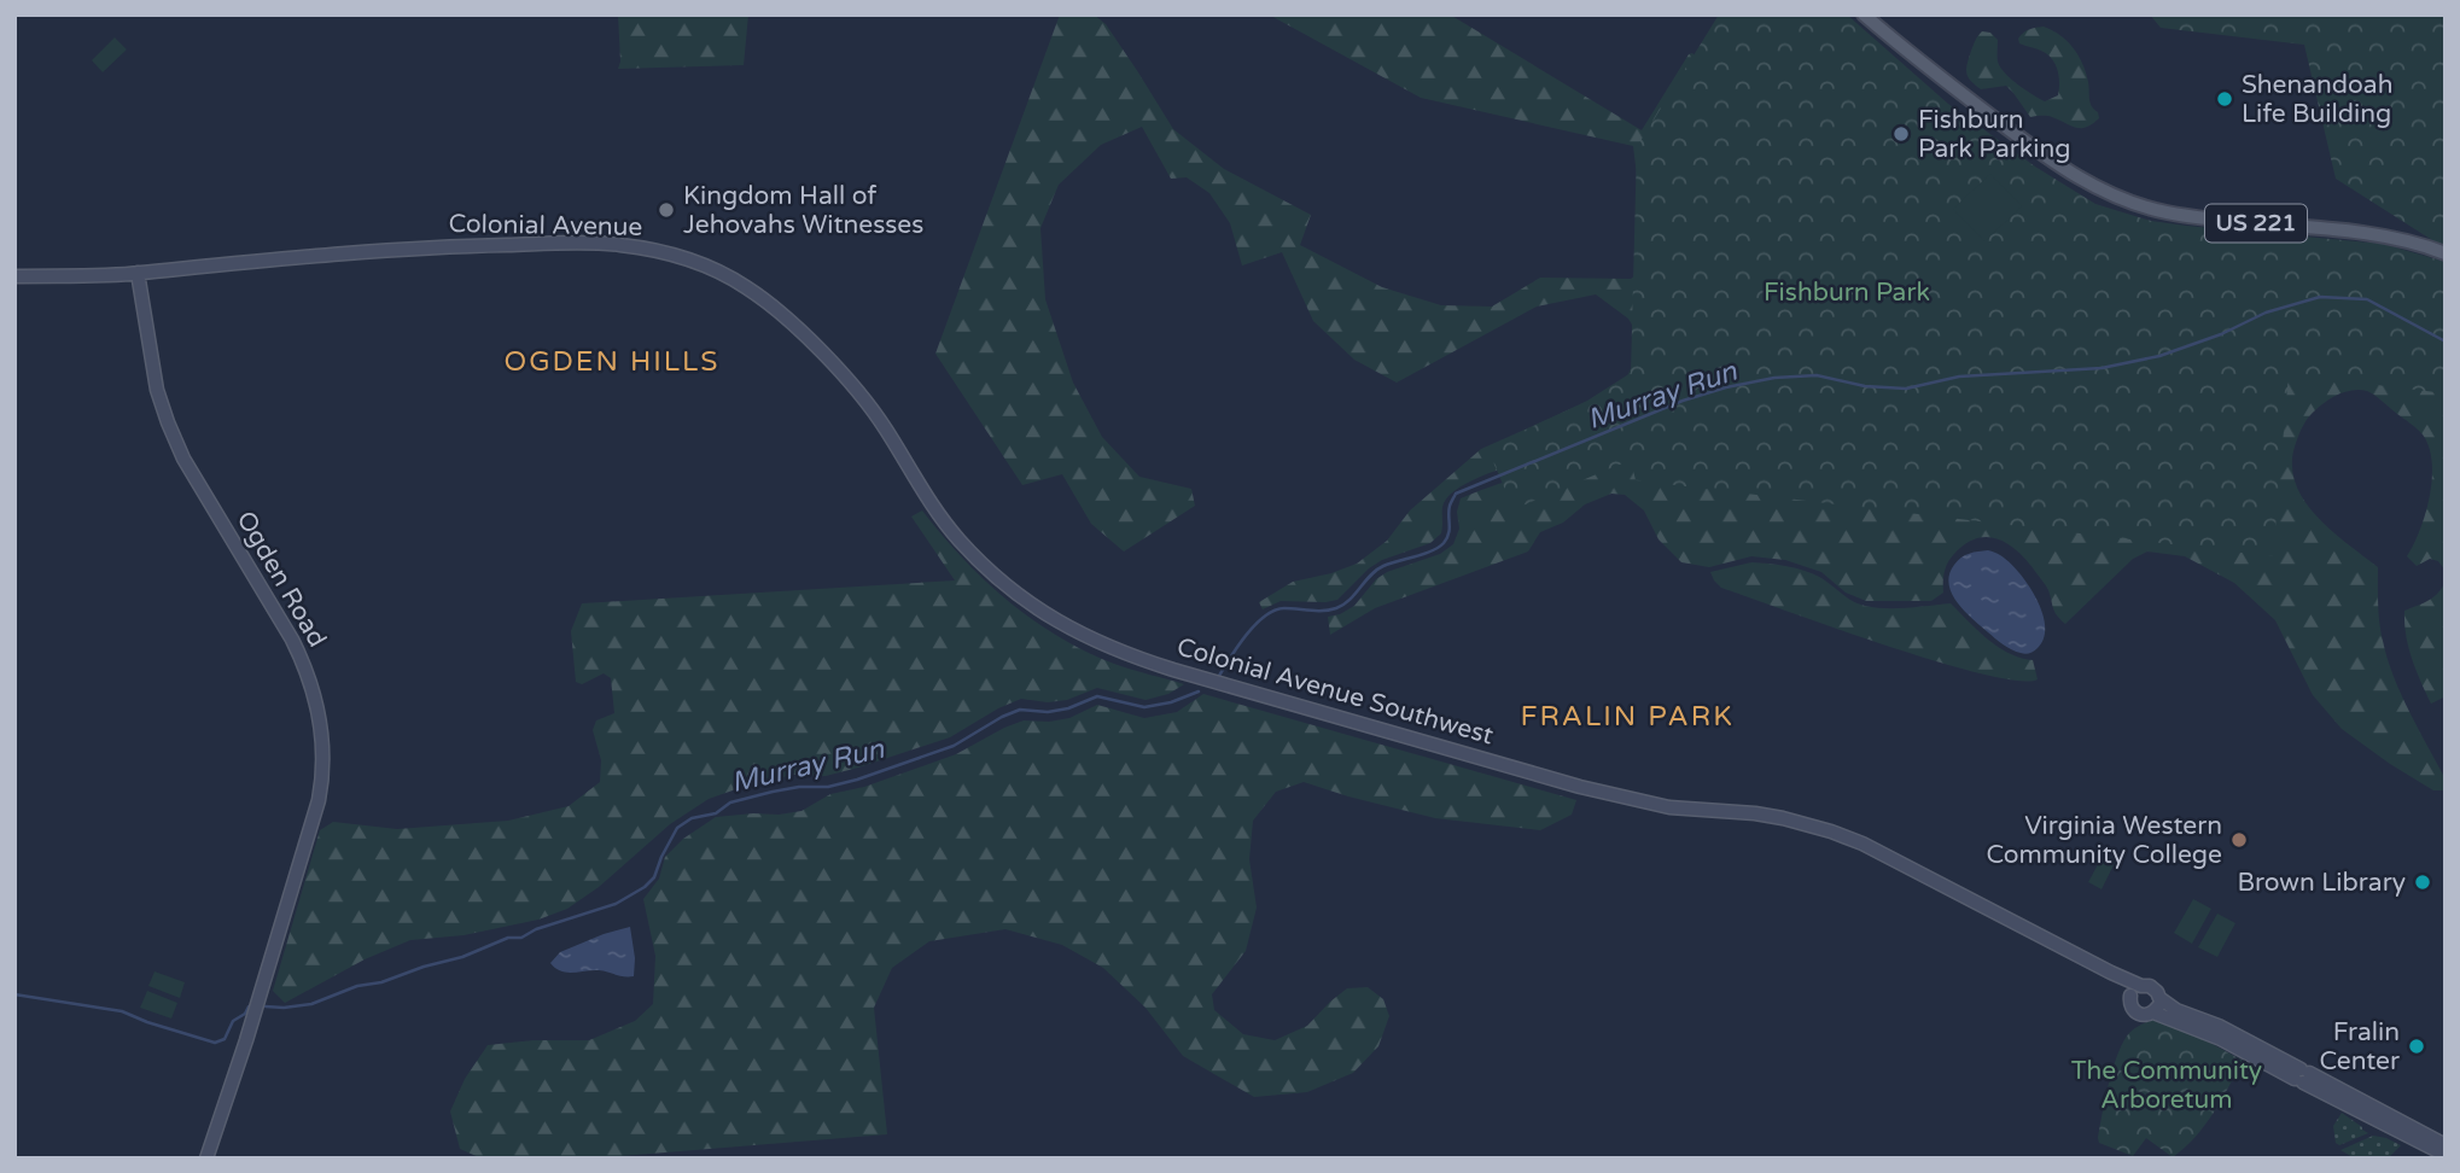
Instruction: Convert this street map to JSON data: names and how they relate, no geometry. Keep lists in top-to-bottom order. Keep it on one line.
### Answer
{"streets":{"main road":["US 221","Colonial Avenue","Ogden Road","Colonial Avenue Southwest"]},"crossings":[["Colonial Avenue","Ogden Road"],["Colonial Avenue","Colonial Avenue Southwest"]],"districts":["OGDEN HILLS","FRALIN PARK"],"water":["Murray Run"],"parks":["Fishburn Park","The Community Arboretum"],"places":["Shenandoah Life Building","Fishburn Park Parking","Kingdom Hall of Jehovahs Witnesses","Virginia Western Community College","Brown Library","Fralin Center"]}
